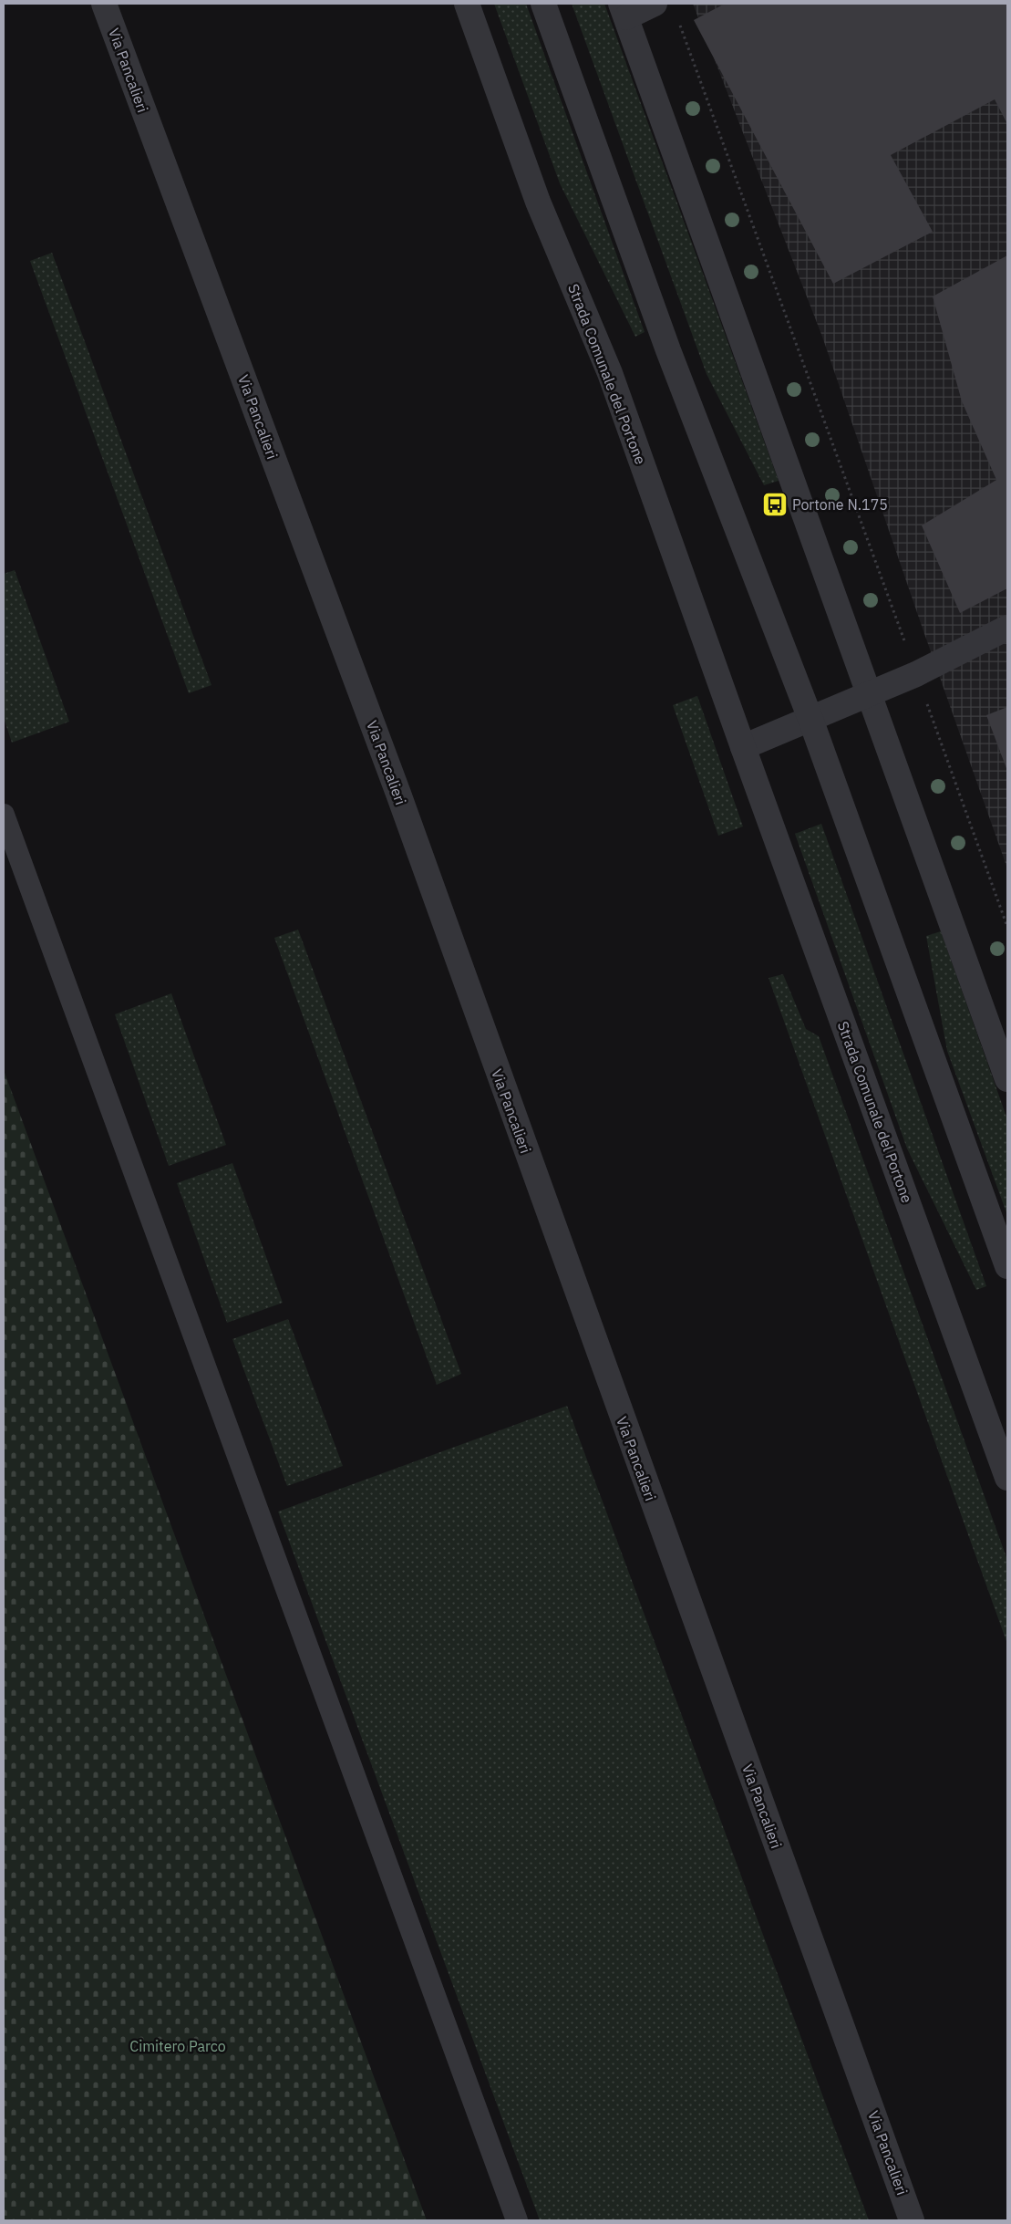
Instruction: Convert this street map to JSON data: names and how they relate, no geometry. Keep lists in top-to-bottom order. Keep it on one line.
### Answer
{"streets":{"street":["Via Pancalieri","Strada Comunale del Portone"]},"parks":["Cimitero Parco"],"places":{"bus stop":["Portone N.175"]}}
